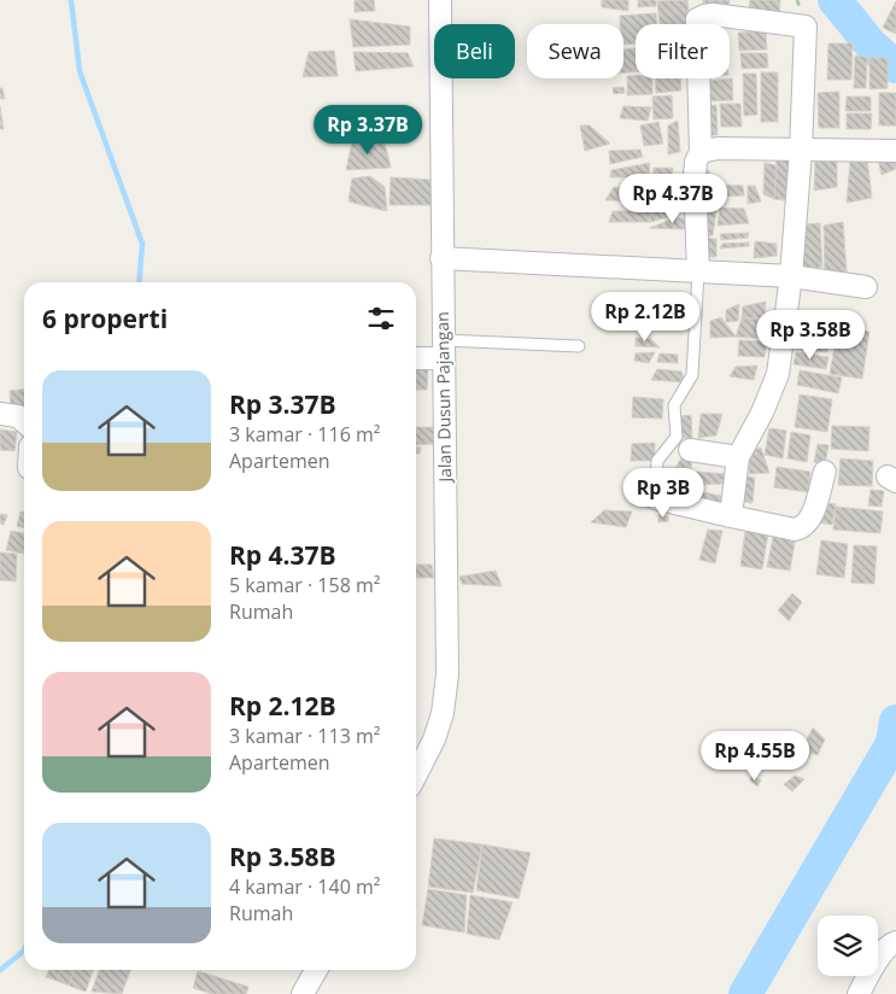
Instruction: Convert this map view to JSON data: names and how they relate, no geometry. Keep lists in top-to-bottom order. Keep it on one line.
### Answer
{"streets":{"street":["Jalan Dusun Pajangan"]},"page":{"chip":["Beli","Sewa","Filter"],"price":["Rp 3.37B","Rp 4.37B","Rp 2.12B","Rp 3.58B","Rp 3B","Rp 4.55B"],"heading":"6 properti","list":[{"name":"Rp 3.37B","note":"3 kamar · 116 m² · Apartemen"},{"name":"Rp 4.37B","note":"5 kamar · 158 m² · Rumah"},{"name":"Rp 2.12B","note":"3 kamar · 113 m² · Apartemen"},{"name":"Rp 3.58B","note":"4 kamar · 140 m² · Rumah"}]}}
